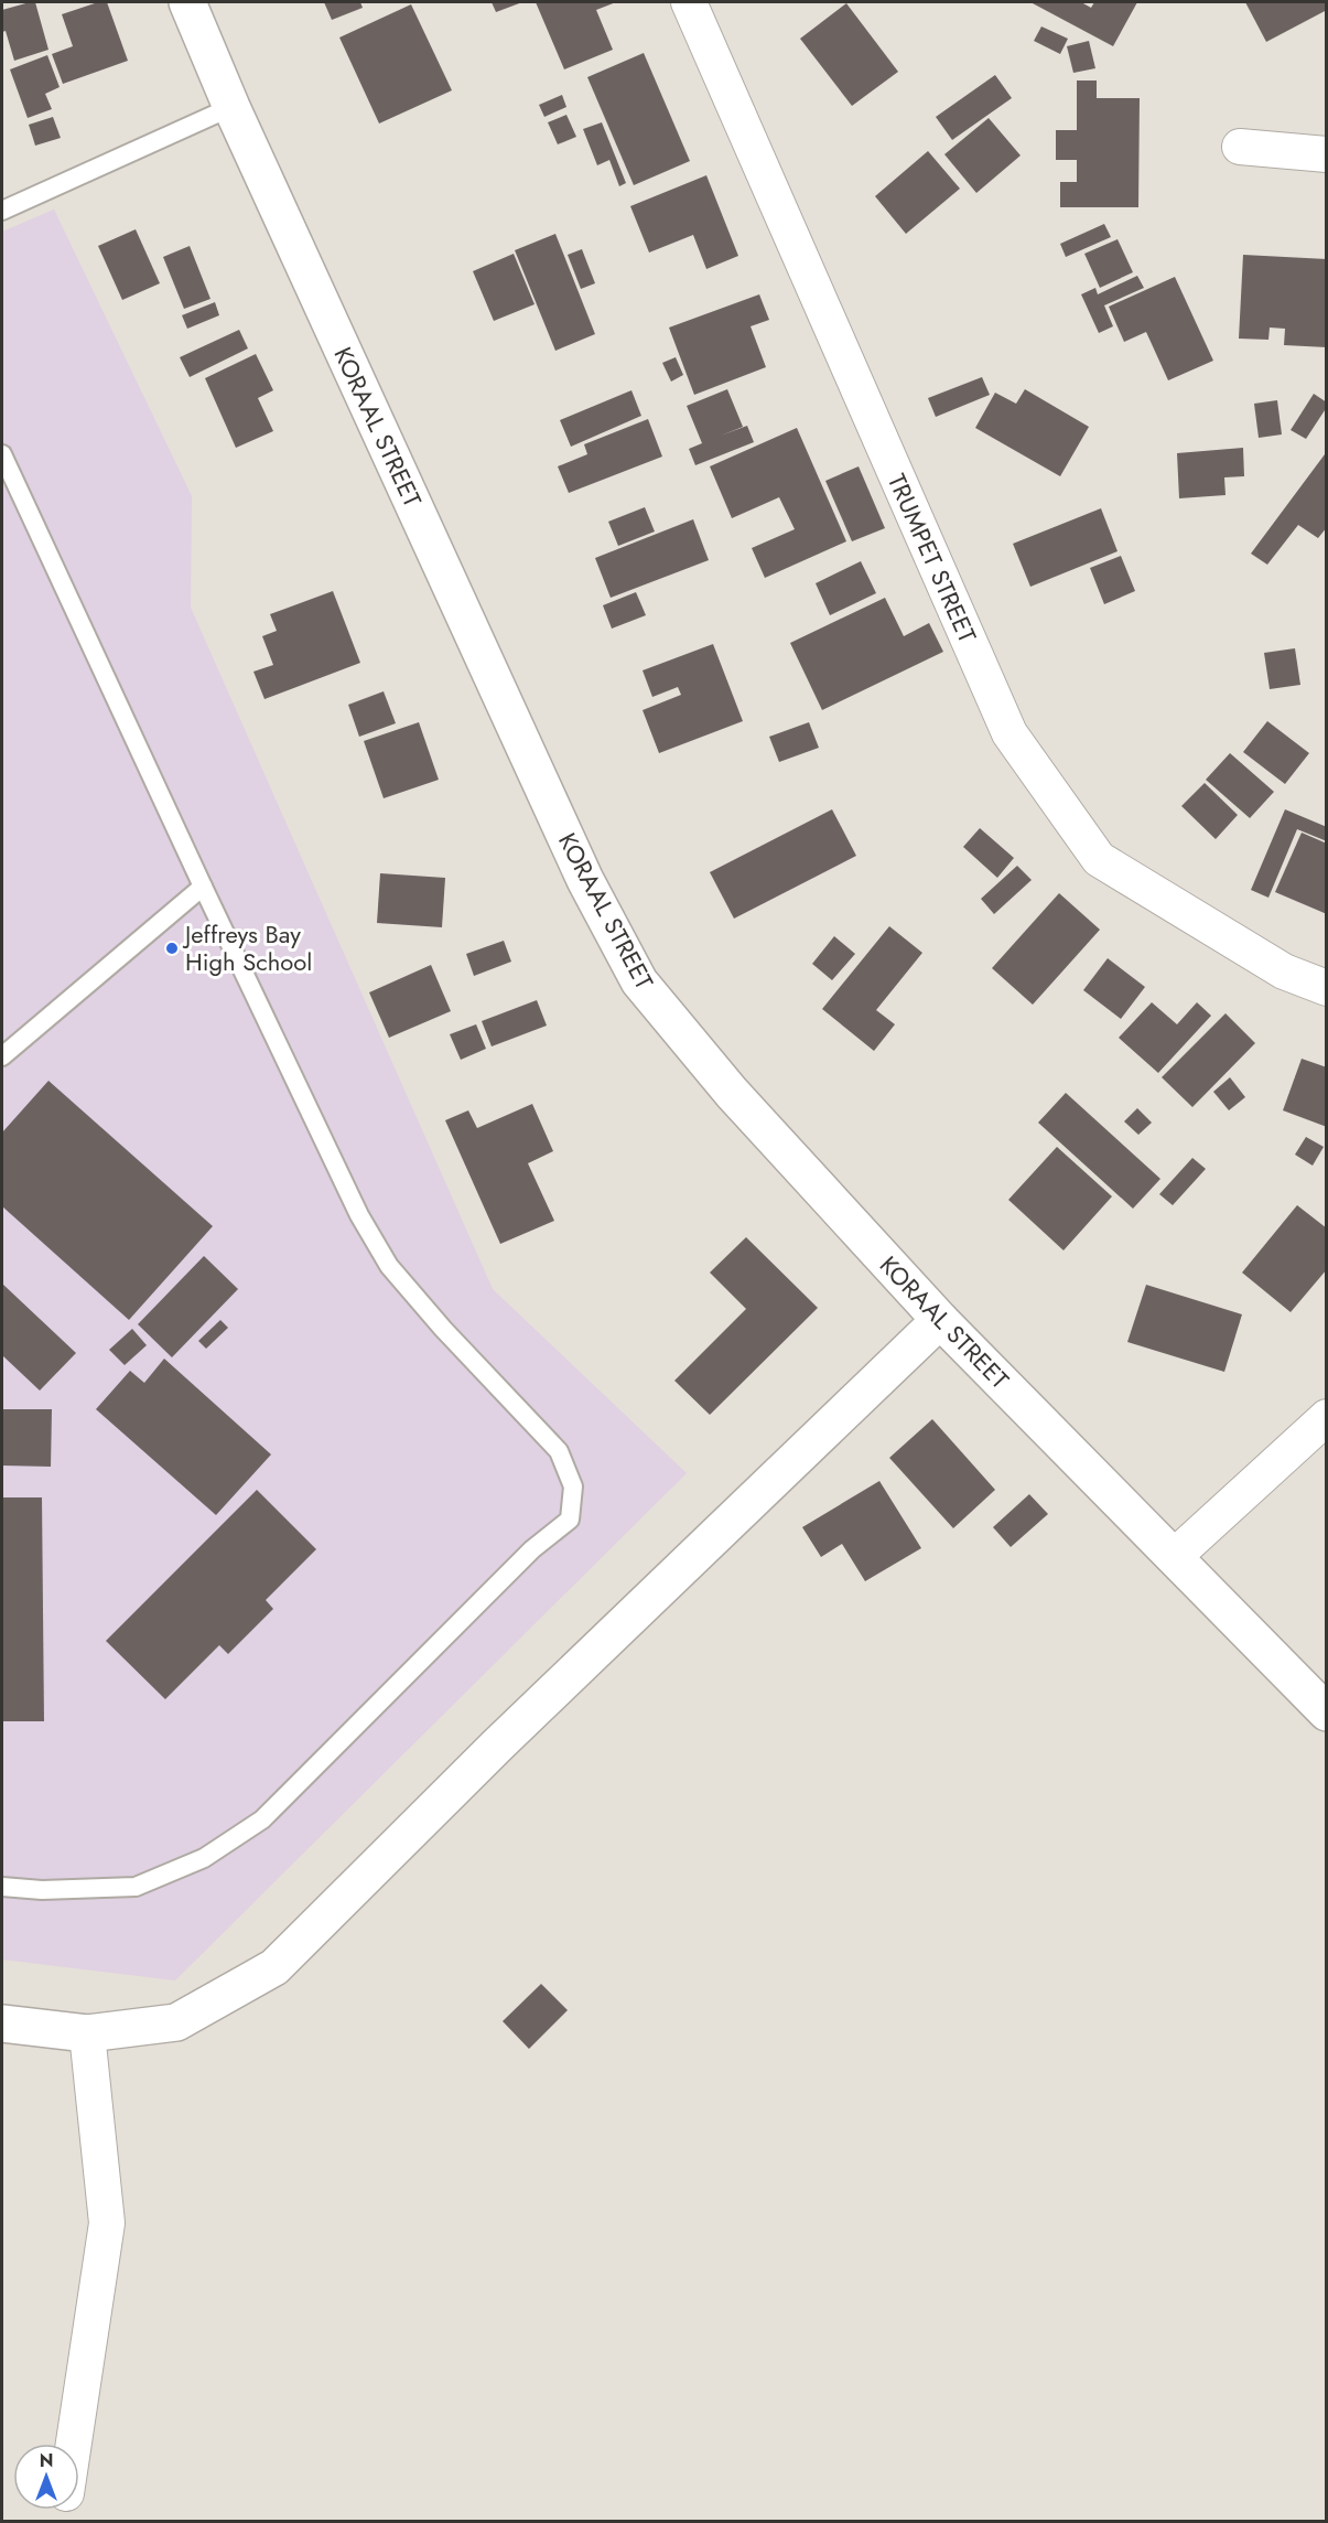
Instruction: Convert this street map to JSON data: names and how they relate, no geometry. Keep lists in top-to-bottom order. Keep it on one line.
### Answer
{"streets":{"street":["KORAAL STREET","TRUMPET STREET"]},"places":["Jeffreys Bay High School"],"north":"top"}
